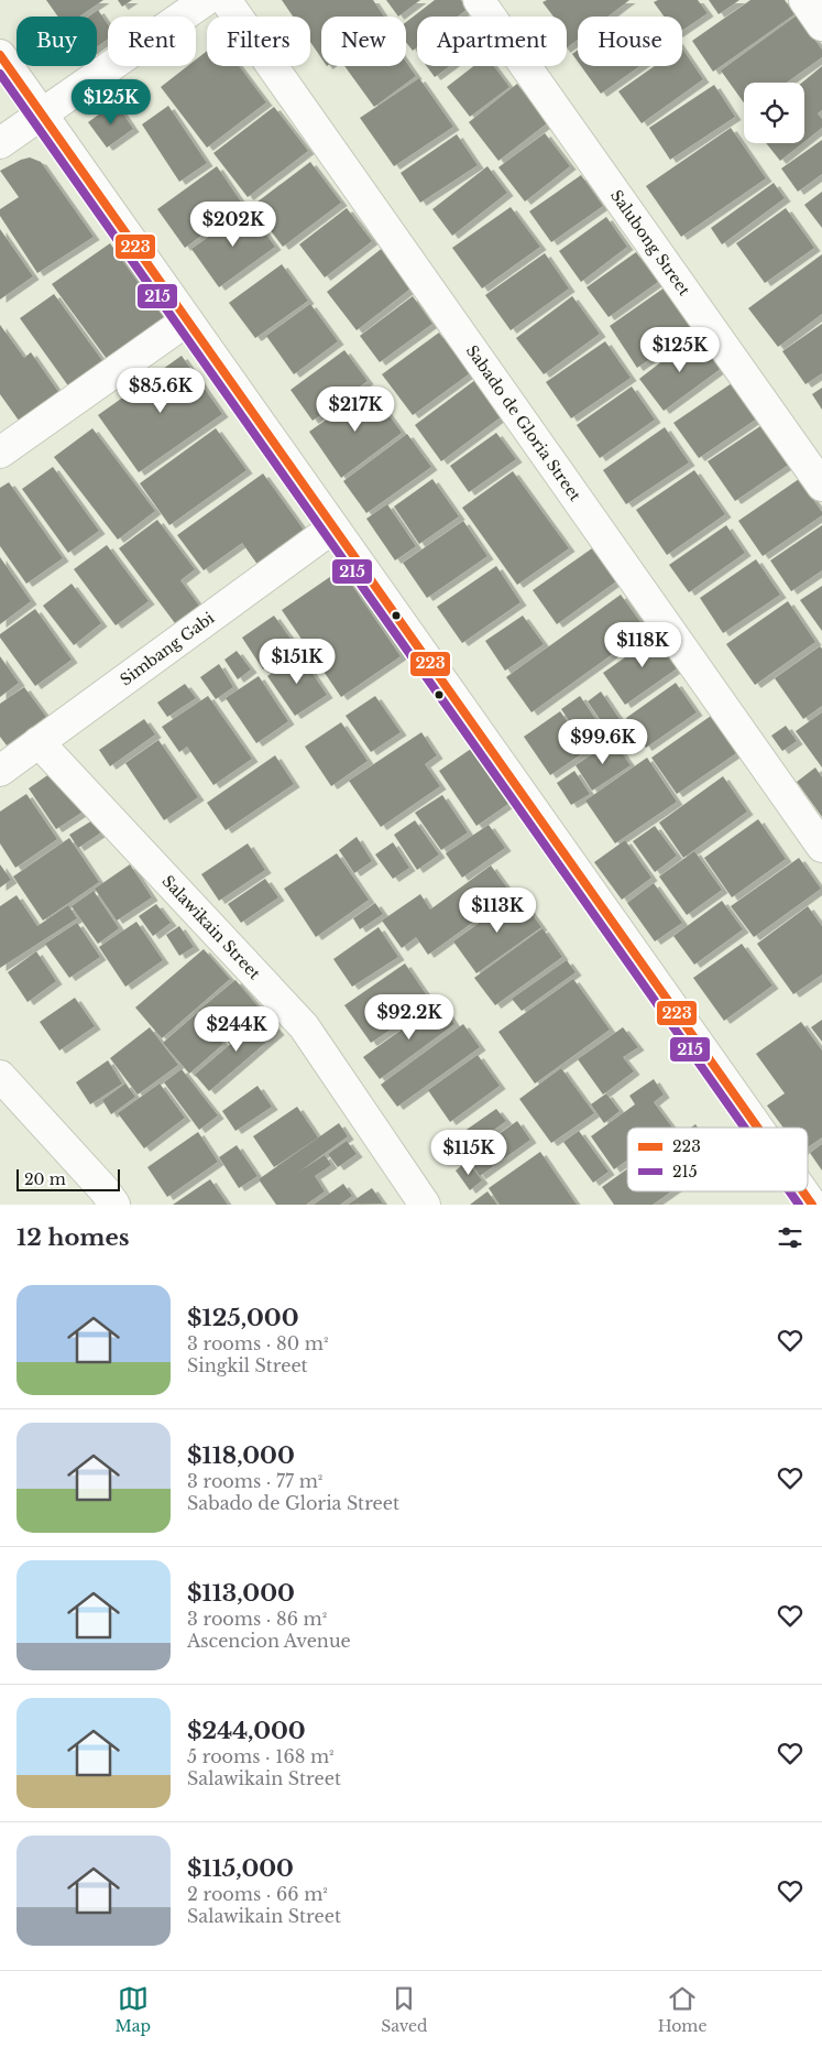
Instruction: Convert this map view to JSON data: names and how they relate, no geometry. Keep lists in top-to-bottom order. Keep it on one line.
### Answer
{"streets":{"street":["Salubong Street","Sabado de Gloria Street","Simbang Gabi","Salawikain Street"]},"crossings":[["Simbang Gabi","Salawikain Street"]],"lines":["transit line 223","transit line 215"],"legend":["223","215"],"scale_bar":"20 m","page":{"chip":["Buy","Rent","Filters","New","Apartment","House"],"price":["$125K","$202K","$125K","$85.6K","$217K","$118K","$151K","$99.6K","$113K","$92.2K","$244K","$115K"],"scale":"20 m","heading":"12 homes","list":[{"name":"$125,000","note":"3 rooms · 80 m² · Singkil Street"},{"name":"$118,000","note":"3 rooms · 77 m² · Sabado de Gloria Street"},{"name":"$113,000","note":"3 rooms · 86 m² · Ascencion Avenue"},{"name":"$244,000","note":"5 rooms · 168 m² · Salawikain Street"},{"name":"$115,000","note":"2 rooms · 66 m² · Salawikain Street"}],"tabs":["Map","Saved","Home"]}}
